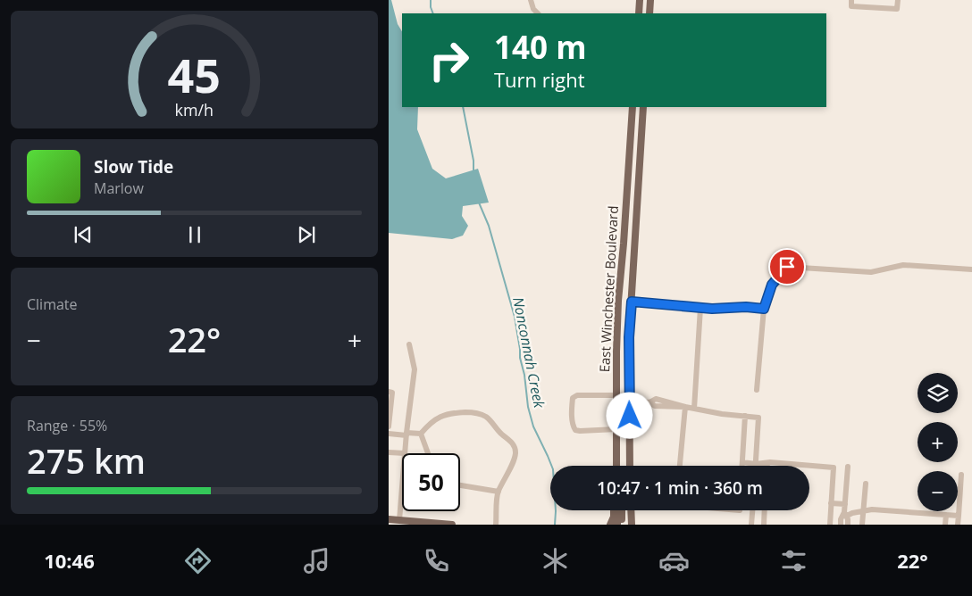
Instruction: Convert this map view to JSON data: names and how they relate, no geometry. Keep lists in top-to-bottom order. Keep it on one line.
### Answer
{"streets":{"main road":["East Winchester Boulevard"]},"water":["Nonconnah Creek"],"page":{"turn":["140 m","Turn right"],"song":["Slow Tide","Marlow"],"tile":["Climate",["Range · 55%","275 km"]],"heat":["−","22°","+"],"map_buttons":["+","−"],"limit":"50","trip":"10:47 · 1 min · 360 m","tabs":["10:46","22°"],"gauge":["45","km/h"]}}
